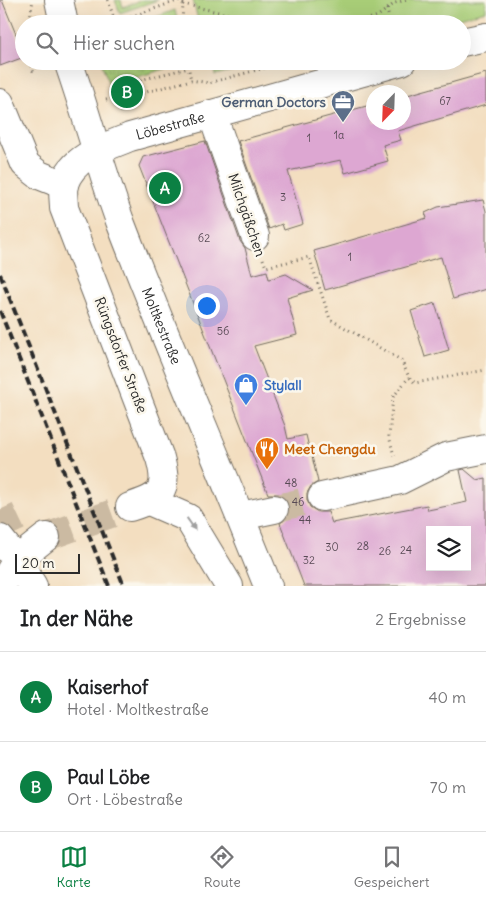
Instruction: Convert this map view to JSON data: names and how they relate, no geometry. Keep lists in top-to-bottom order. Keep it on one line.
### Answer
{"streets":{"street":["Löbestraße","Milchgäßchen","Moltkestraße","Rüngsdorfer Straße"]},"crossings":[["Löbestraße","Milchgäßchen"],["Löbestraße","Moltkestraße"],["Löbestraße","Rüngsdorfer Straße"]],"one_way":["Rüngsdorfer Straße"],"places":{"office":["German Doctors"],"shop":["Stylall"],"restaurant":["Meet Chengdu"]},"house_numbers":["67","1a","1","3","62","1","56","48","46","44","28","30","24","26","32"],"scale_bar":"20 m","north":"bottom left","page":{"search":"Hier suchen","pins":["B","A"],"scale":"20 m","heading":["In der Nähe","2 Ergebnisse"],"list":[{"mark":"A","name":"Kaiserhof","note":"Hotel · Moltkestraße","value":"40 m"},{"mark":"B","name":"Paul Löbe","note":"Ort · Löbestraße","value":"70 m"}],"nav":["Karte","Route","Gespeichert"]}}
